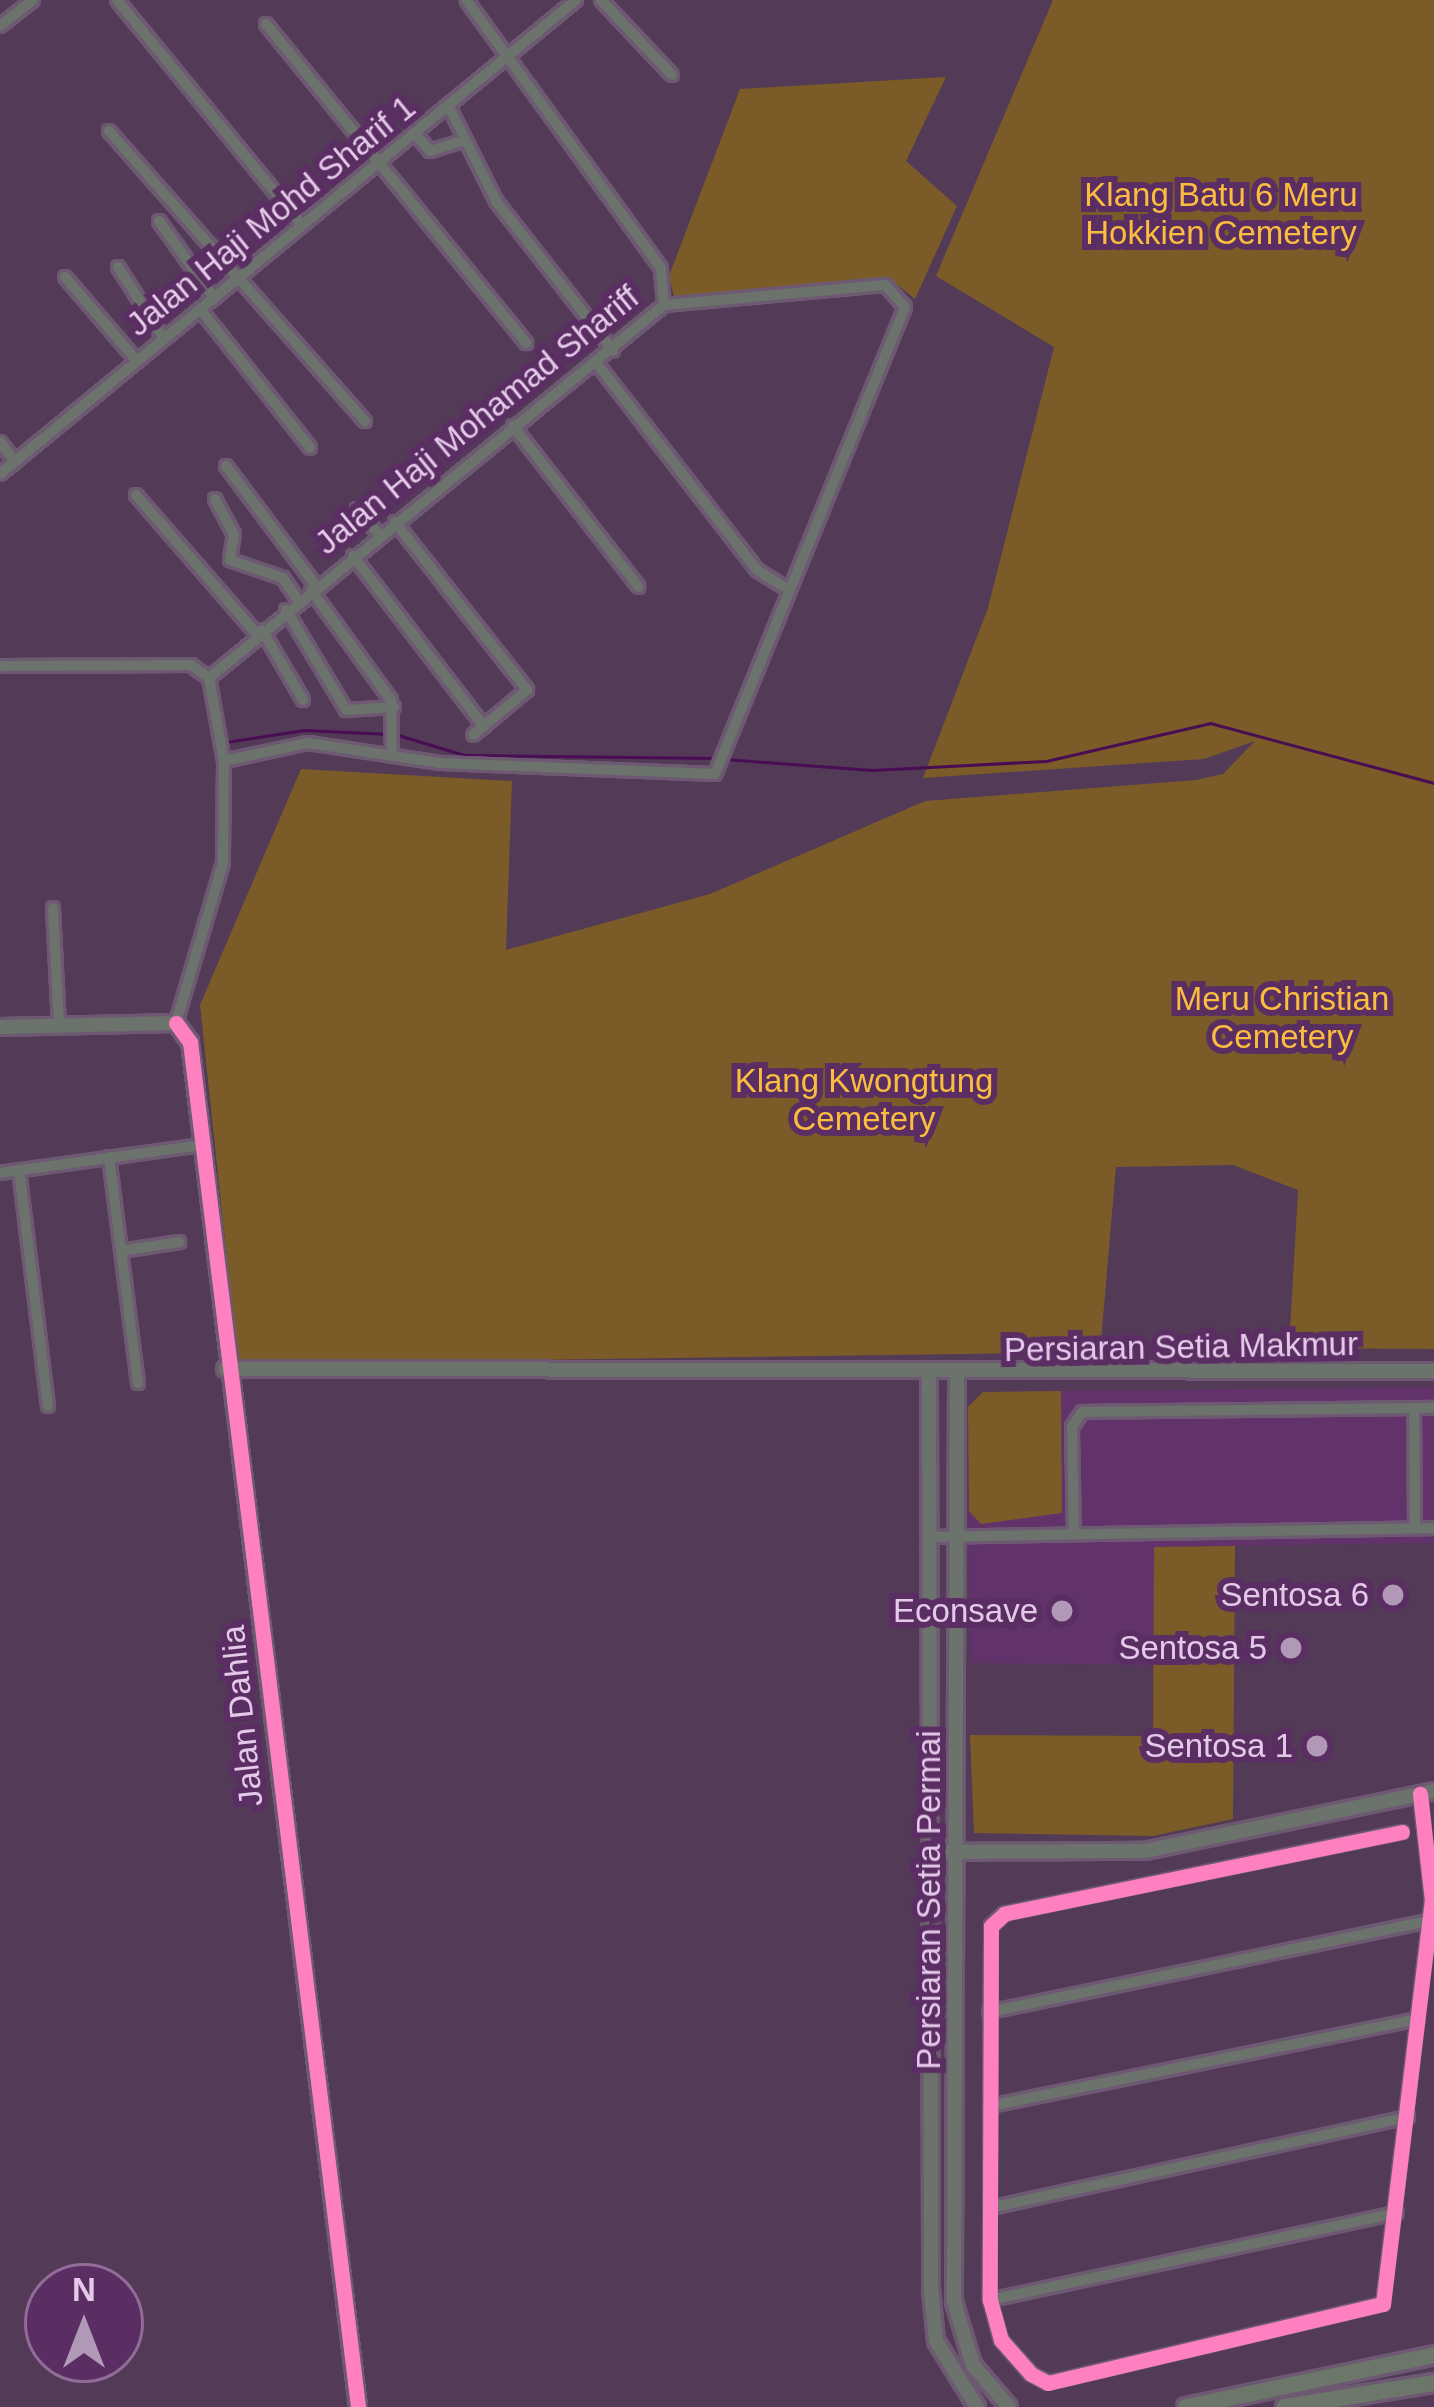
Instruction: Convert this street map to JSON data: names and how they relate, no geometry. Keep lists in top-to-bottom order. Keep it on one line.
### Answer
{"streets":{"street":["Jalan Haji Mohd Sharif 1","Jalan Haji Mohamad Shariff","Persiaran Setia Makmur","Jalan Dahlia","Persiaran Setia Permai"]},"crossings":[["Jalan Haji Mohd Sharif 1","Jalan Haji Mohamad Shariff"],["Persiaran Setia Makmur","Persiaran Setia Permai"]],"parks":["Klang Batu 6 Meru Hokkien Cemetery","Meru Christian Cemetery","Klang Kwongtung Cemetery"],"places":["Sentosa 6","Econsave","Sentosa 5","Sentosa 1"],"north":"top"}
